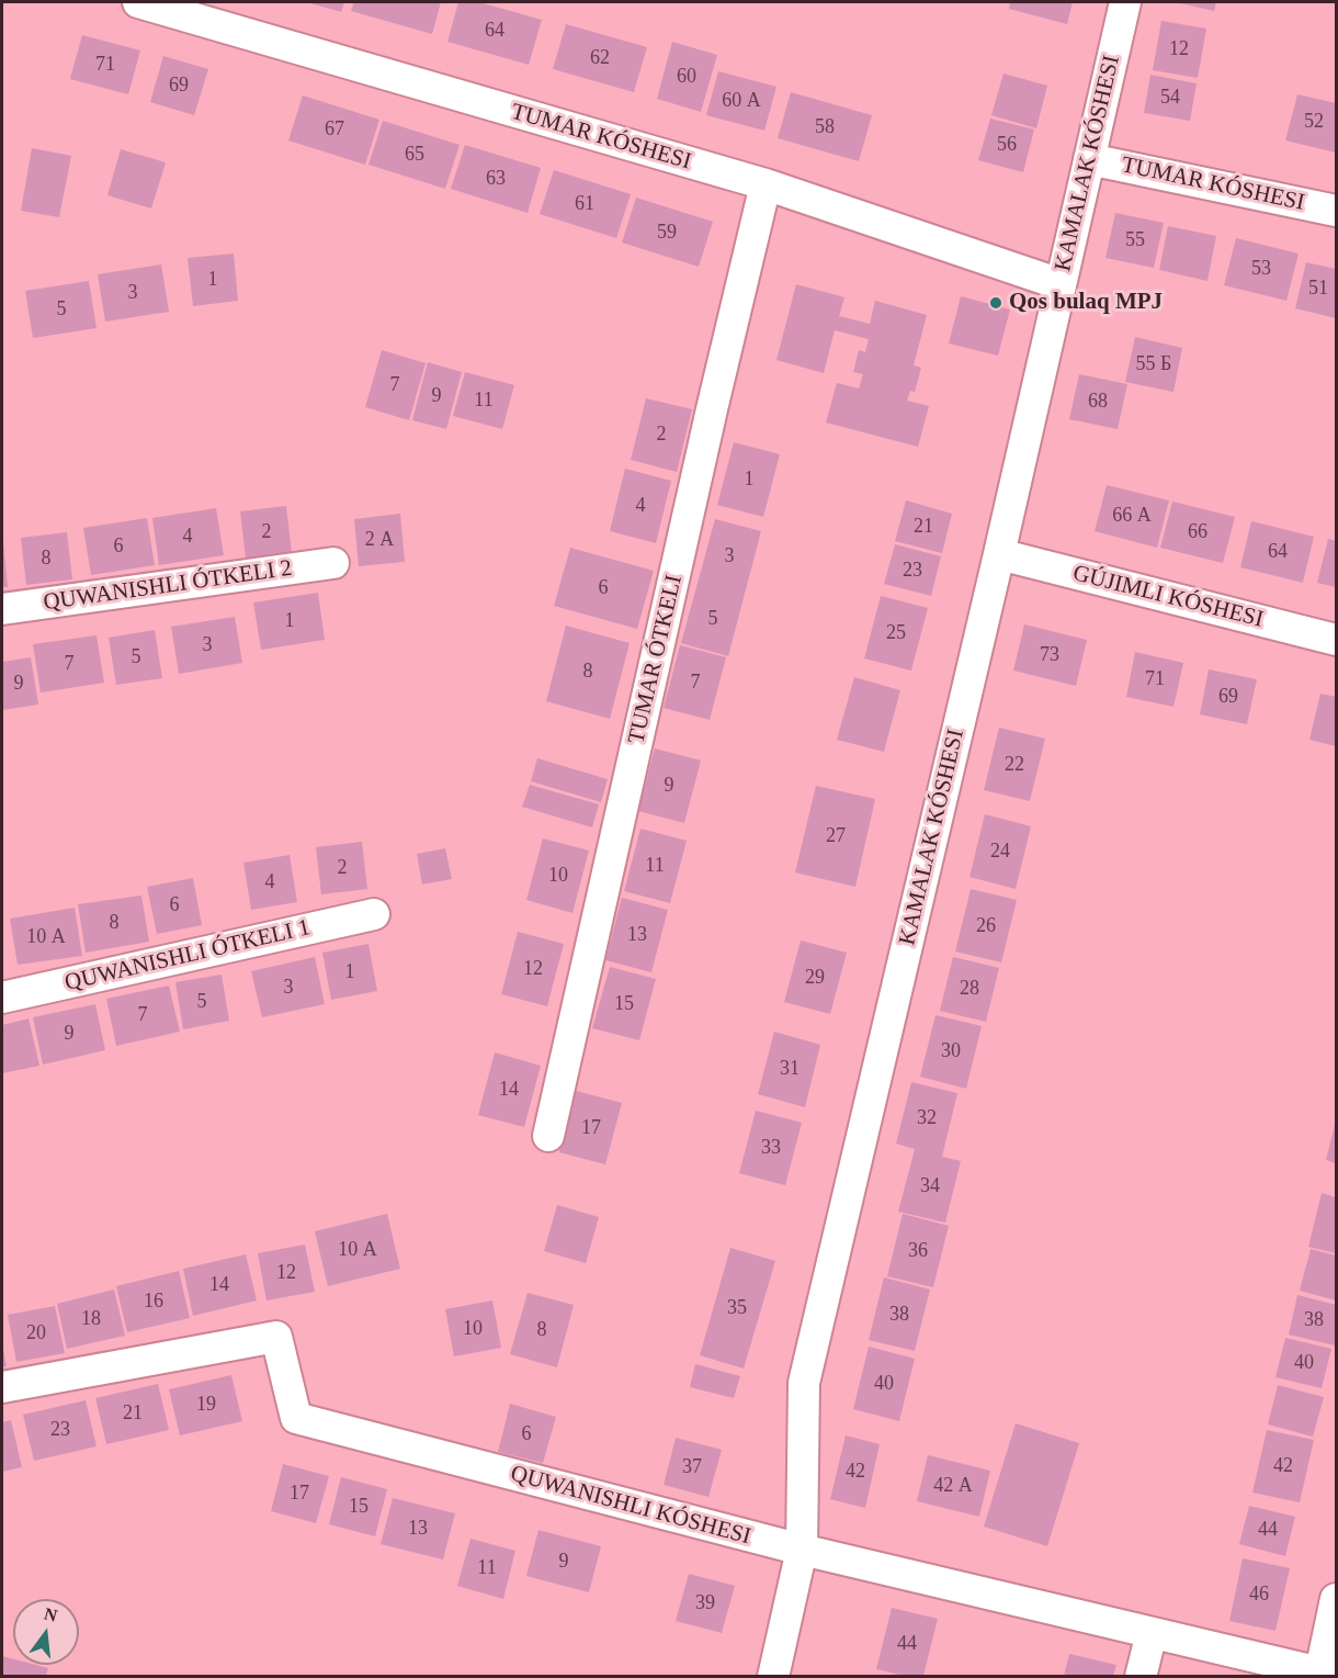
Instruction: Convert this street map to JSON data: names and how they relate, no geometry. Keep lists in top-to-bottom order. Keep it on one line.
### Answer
{"streets":{"street":["TUMAR KÓSHESI","KAMALAK KÓSHESI","GÚJIMLI KÓSHESI","TUMAR ÓTKELI"]},"crossings":[["TUMAR KÓSHESI","KAMALAK KÓSHESI"],["TUMAR KÓSHESI","TUMAR ÓTKELI"],["KAMALAK KÓSHESI","GÚJIMLI KÓSHESI"]],"places":["Qos bulaq MPJ"],"house_numbers":["64","12","62","71","60","69","54","60 А","52","58","67","56","65","63","61","59","55","53","1","51","3","5","55 Б","7","9","11","68","2","1","4","66 А","21","2","66","4","2 А","6","64","3","8","23","6","5","1","25","3","73","5","7","8","71","7","9","69","22","9","27","24","11","2","10","4","6","8","26","13","10 А","12","1","29","3","28","5","15","7","9","30","31","14","32","17","33","34","10 А","36","12","14","16","35","38","18","38","10","8","20","40","40","19","21","23","6","42","37","42","42 А","17","15","13","44","9","11","46","39","44"],"north":"top"}
